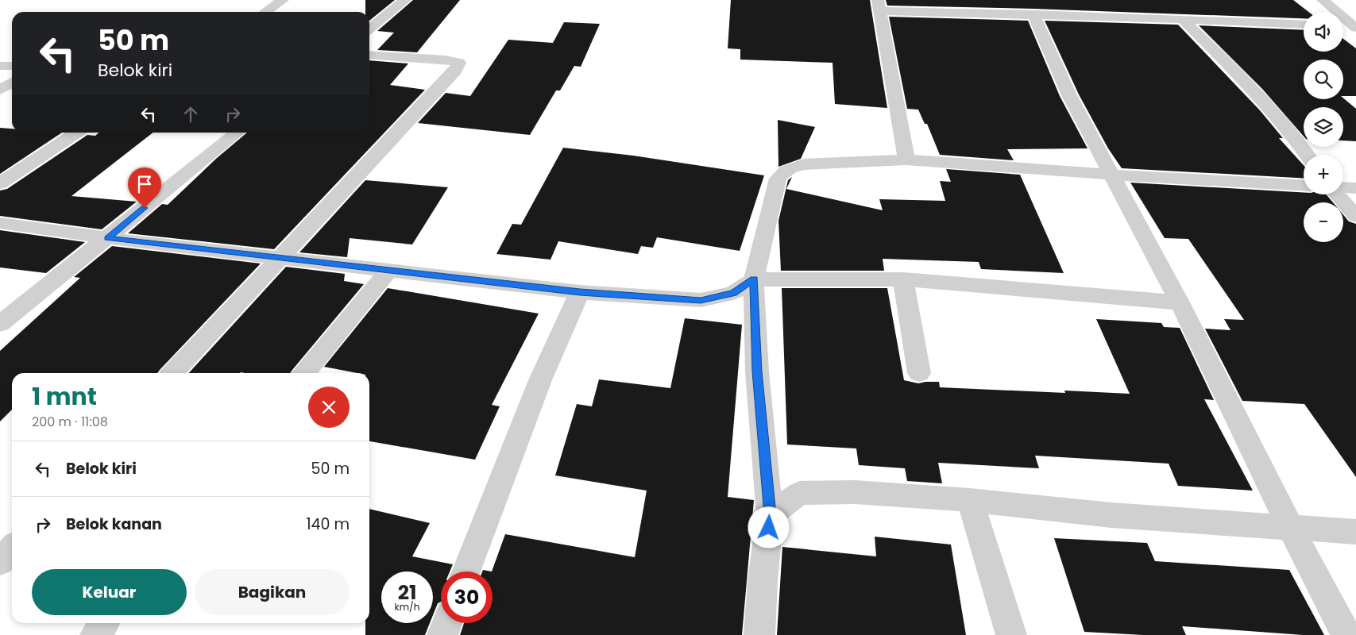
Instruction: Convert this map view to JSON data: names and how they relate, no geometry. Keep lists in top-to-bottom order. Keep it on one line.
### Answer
{"page":{"map_buttons":["+","−"],"turn":["50 m","Belok kiri"],"heading":["1 mnt","200 m · 11:08"],"list":[{"name":"Belok kiri","value":"50 m"},{"name":"Belok kanan","value":"140 m"}],"buttons":["Keluar","Bagikan"],"speed":"21 km/h","limit":"30"}}
